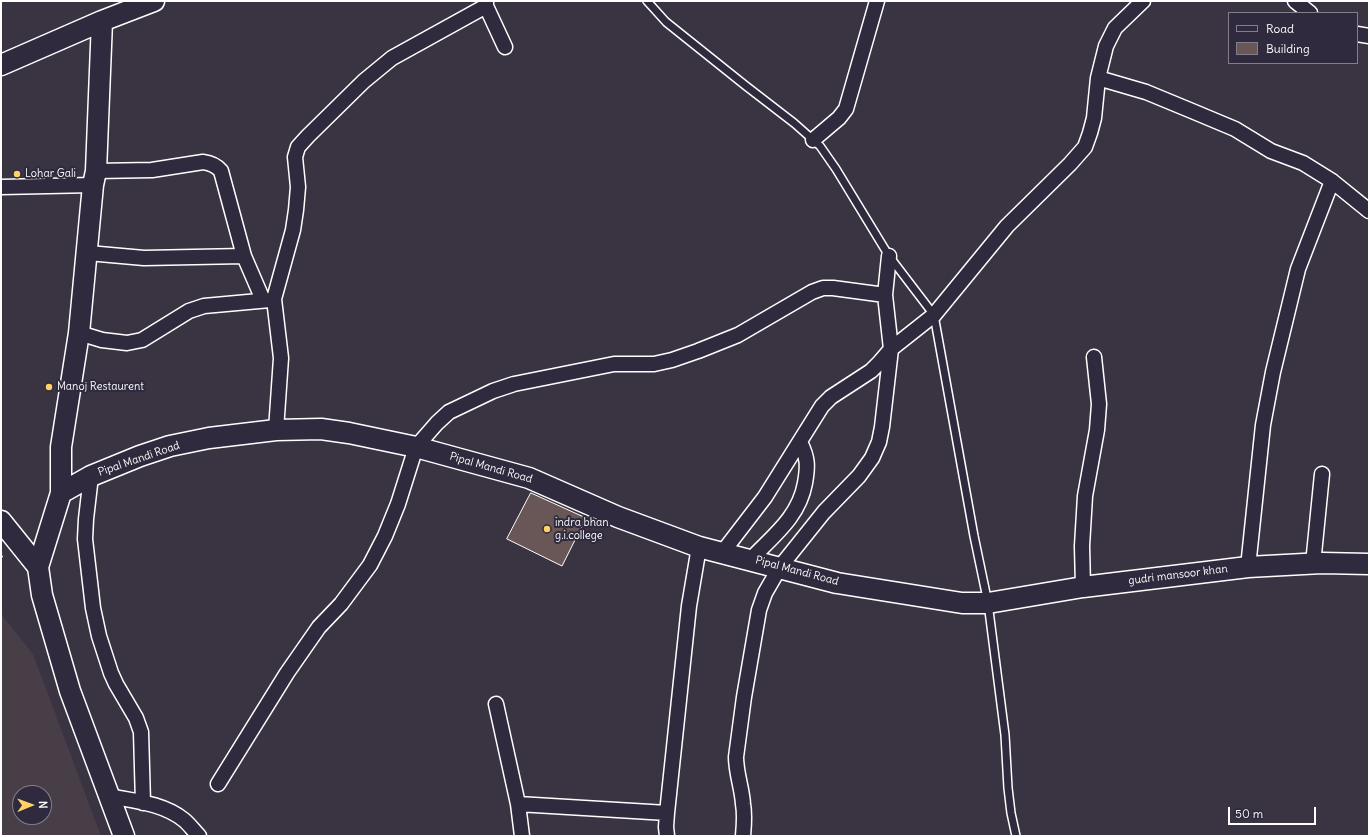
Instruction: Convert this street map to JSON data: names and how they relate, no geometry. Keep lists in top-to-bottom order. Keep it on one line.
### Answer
{"streets":{"street":["Pipal Mandi Road","gudri mansoor khan"]},"crossings":[["Pipal Mandi Road","gudri mansoor khan"]],"places":["Lohar Gali","Manoj Restaurent","indra bhan g.i.college"],"legend":["Road","Building"],"scale_bar":"50 m","north":"right"}
